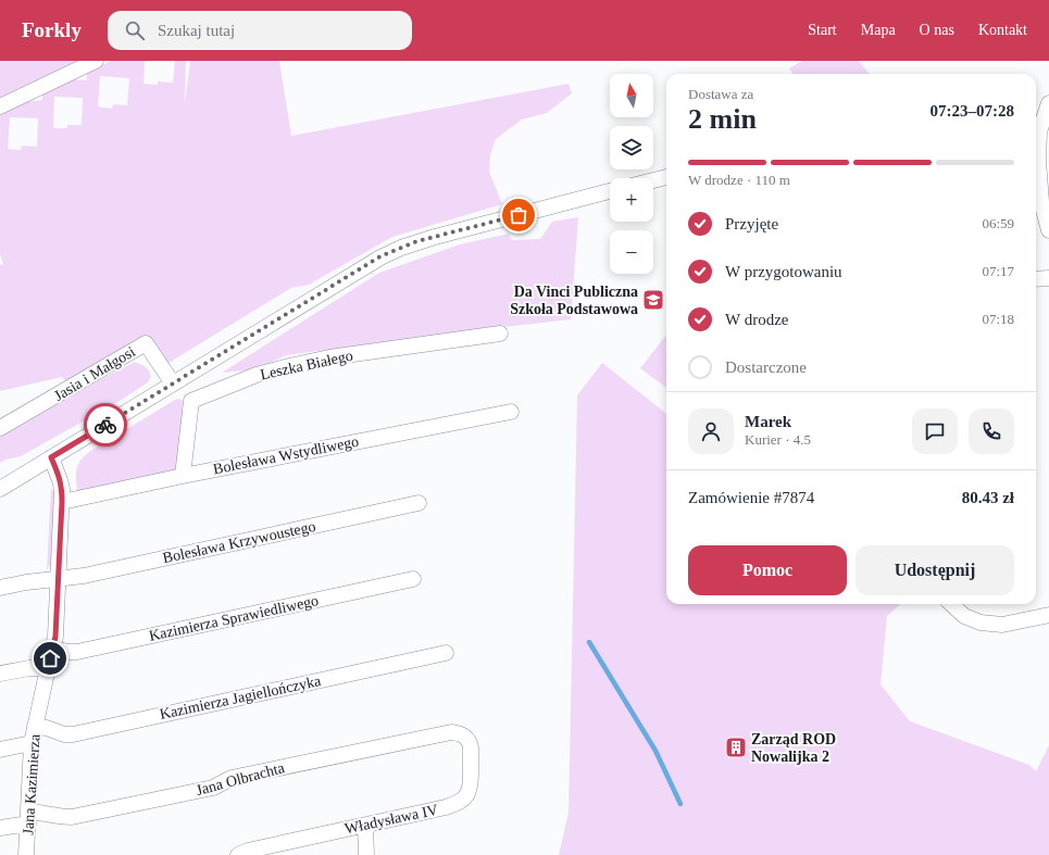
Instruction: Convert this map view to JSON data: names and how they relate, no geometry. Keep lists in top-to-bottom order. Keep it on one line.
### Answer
{"streets":{"street":["Leszka Białego","Jasia i Małgosi","Bolesława Wstydliwego","Bolesława Krzywoustego","Kazimierza Sprawiedliwego","Kazimierza Jagiellończyka","Jana Olbrachta","Jana Kazimierza","Władysława IV"]},"crossings":[["Leszka Białego","Bolesława Wstydliwego"],["Bolesława Wstydliwego","Jana Kazimierza"],["Bolesława Krzywoustego","Jana Kazimierza"],["Kazimierza Sprawiedliwego","Jana Kazimierza"],["Kazimierza Jagiellończyka","Jana Kazimierza"],["Jana Olbrachta","Jana Kazimierza"],["Jana Olbrachta","Władysława IV"]],"places":{"school or university":["Da Vinci Publiczna Szkoła Podstawowa"],"building":["Zarząd ROD Nowalijka 2"]},"north":"top","page":{"header":"Forkly","search":"Szukaj tutaj","nav":["Start","Mapa","O nas","Kontakt"],"map_buttons":["+","−"],"heading":["2 min","Dostawa za","07:23–07:28"],"panel":["Marek","Kurier · 4.5","Zamówienie #7874","80.43 zł"],"bar":"W drodze · 110 m","list":[["Przyjęte","06:59"],["W przygotowaniu","07:17"],["W drodze","07:18"],"Dostarczone"],"buttons":["Pomoc","Udostępnij"]}}
